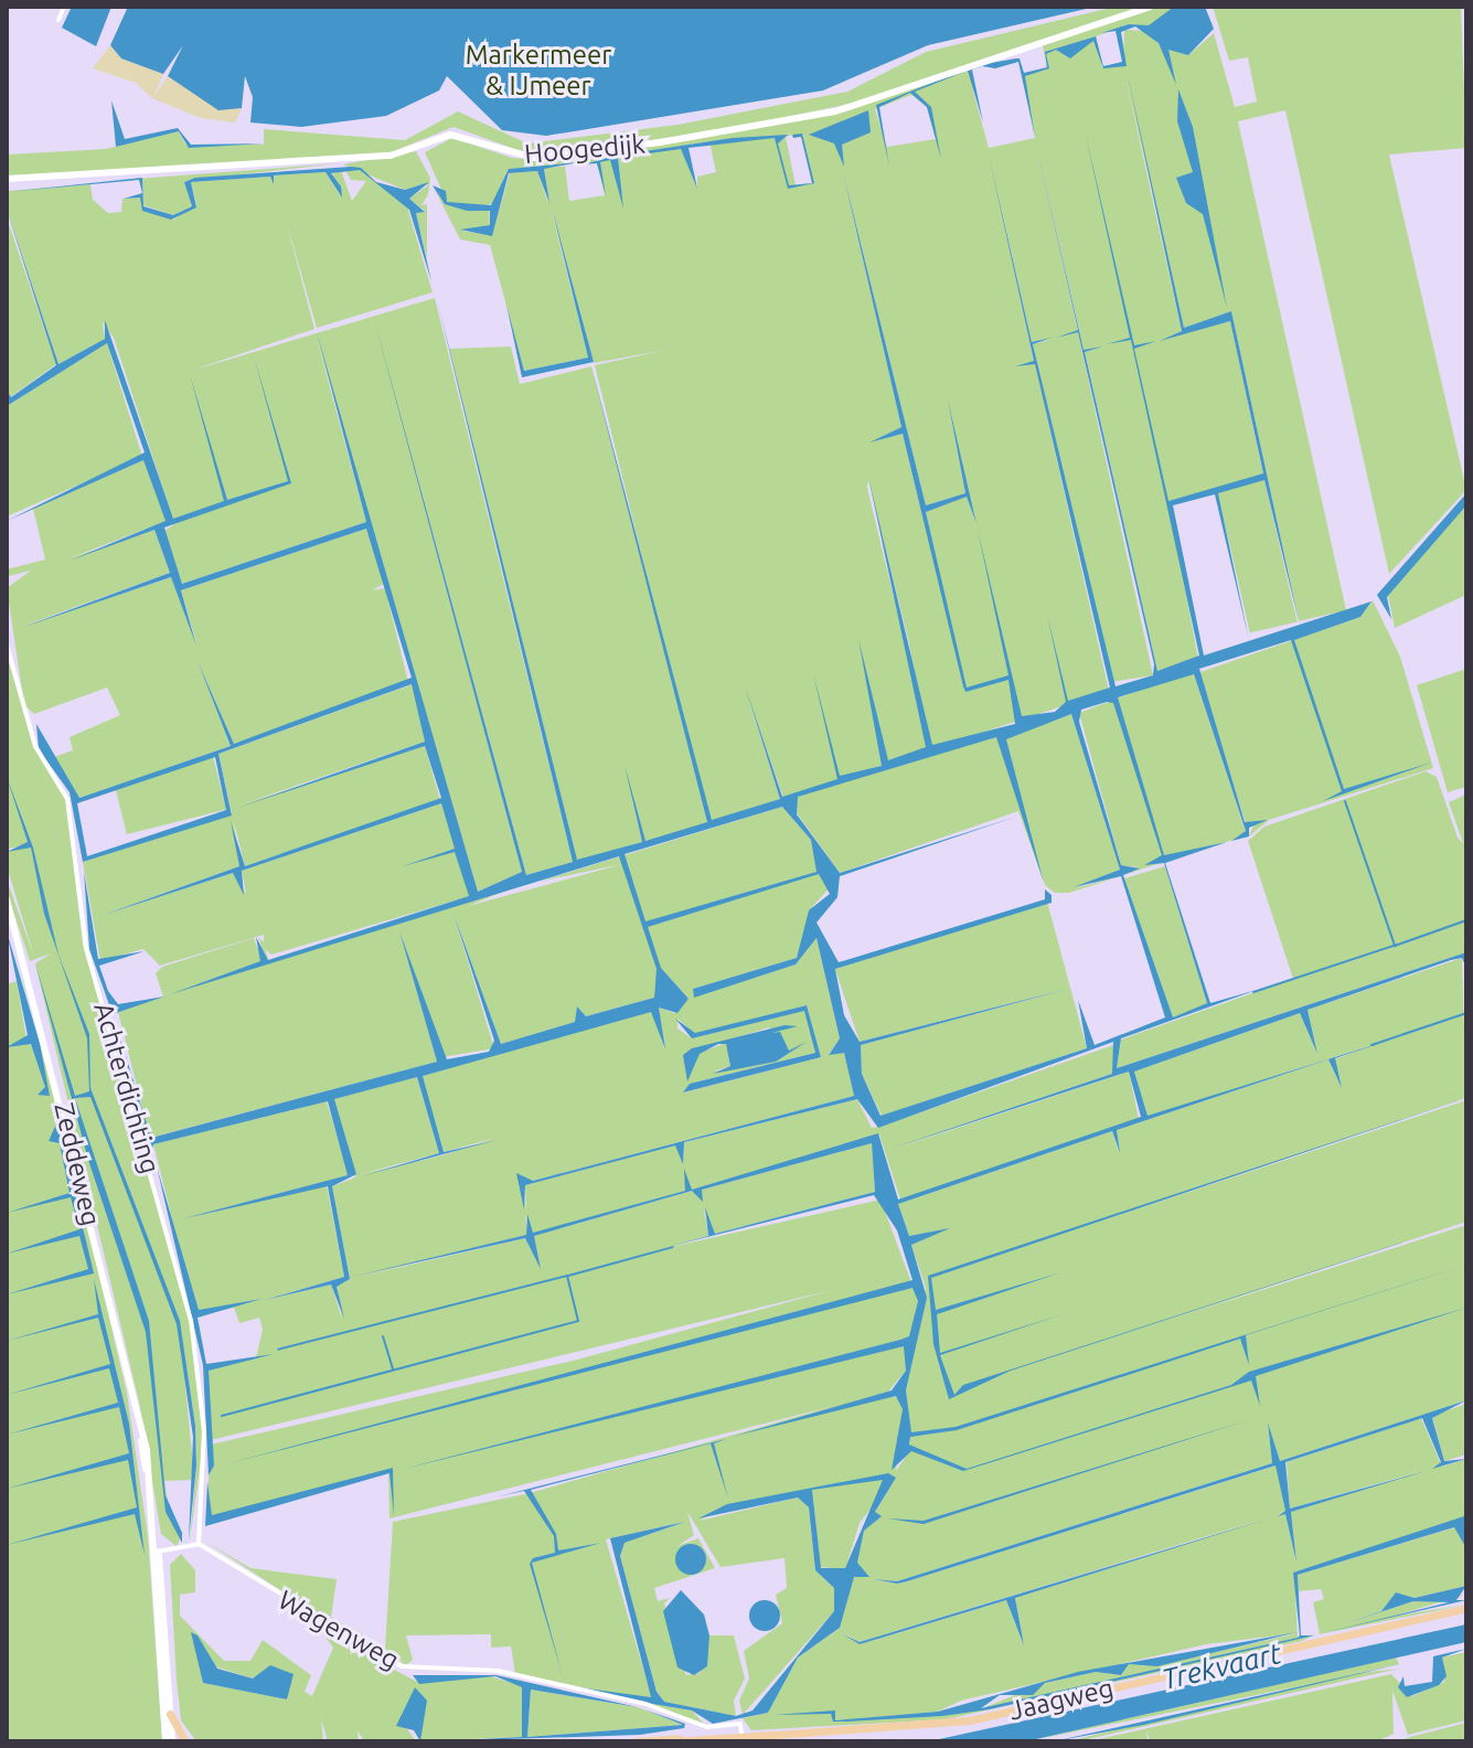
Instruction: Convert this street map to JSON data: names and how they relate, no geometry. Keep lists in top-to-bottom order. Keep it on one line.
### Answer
{"streets":{"main road":["Jaagweg"],"street":["Hoogedijk","Achterdichting","Zeddeweg","Wagenweg"]},"crossings":[["Achterdichting","Wagenweg"],["Wagenweg","Jaagweg"]],"water":["Trekvaart"],"parks":["Markermeer & IJmeer"]}
